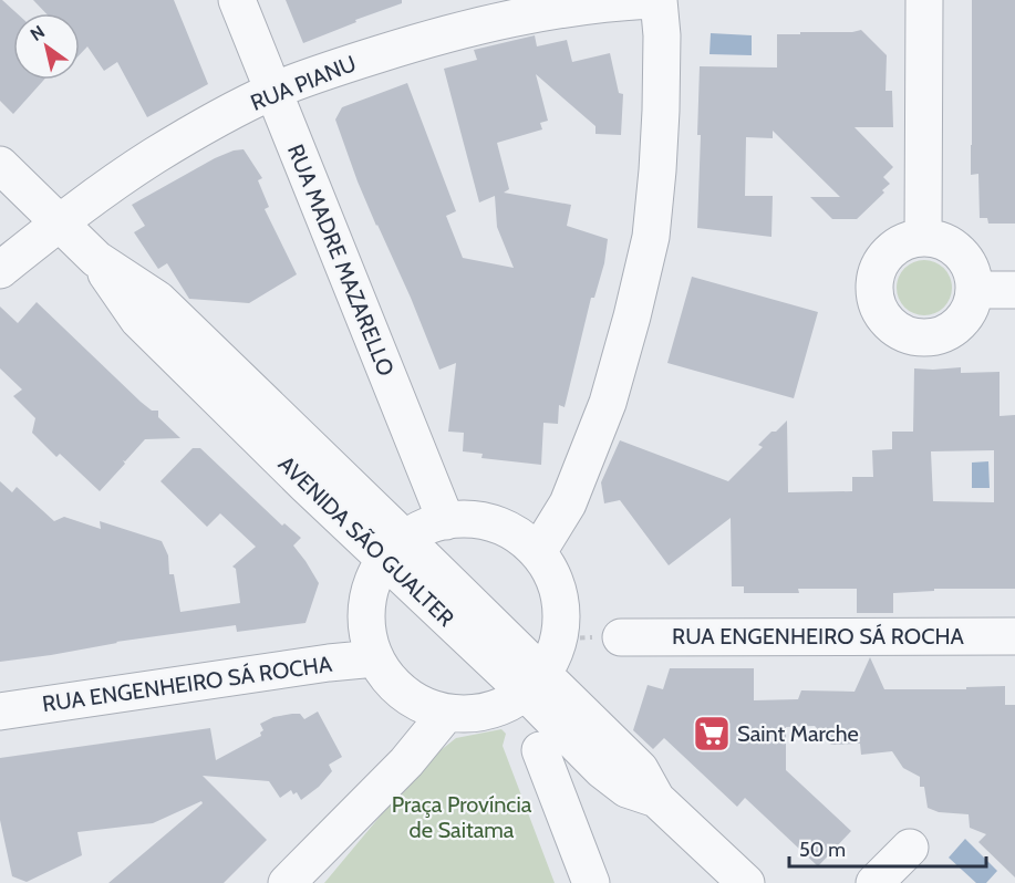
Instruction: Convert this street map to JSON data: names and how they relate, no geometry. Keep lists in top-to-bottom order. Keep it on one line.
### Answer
{"streets":{"street":["RUA PIANU","RUA MADRE MAZARELLO","AVENIDA SÃO GUALTER","RUA ENGENHEIRO SÁ ROCHA"]},"crossings":[["RUA PIANU","RUA MADRE MAZARELLO"],["RUA PIANU","AVENIDA SÃO GUALTER"]],"parks":["Praça Província de Saitama"],"places":{"supermarket":["Saint Marche"]},"scale_bar":"50 m","north":"top left"}
